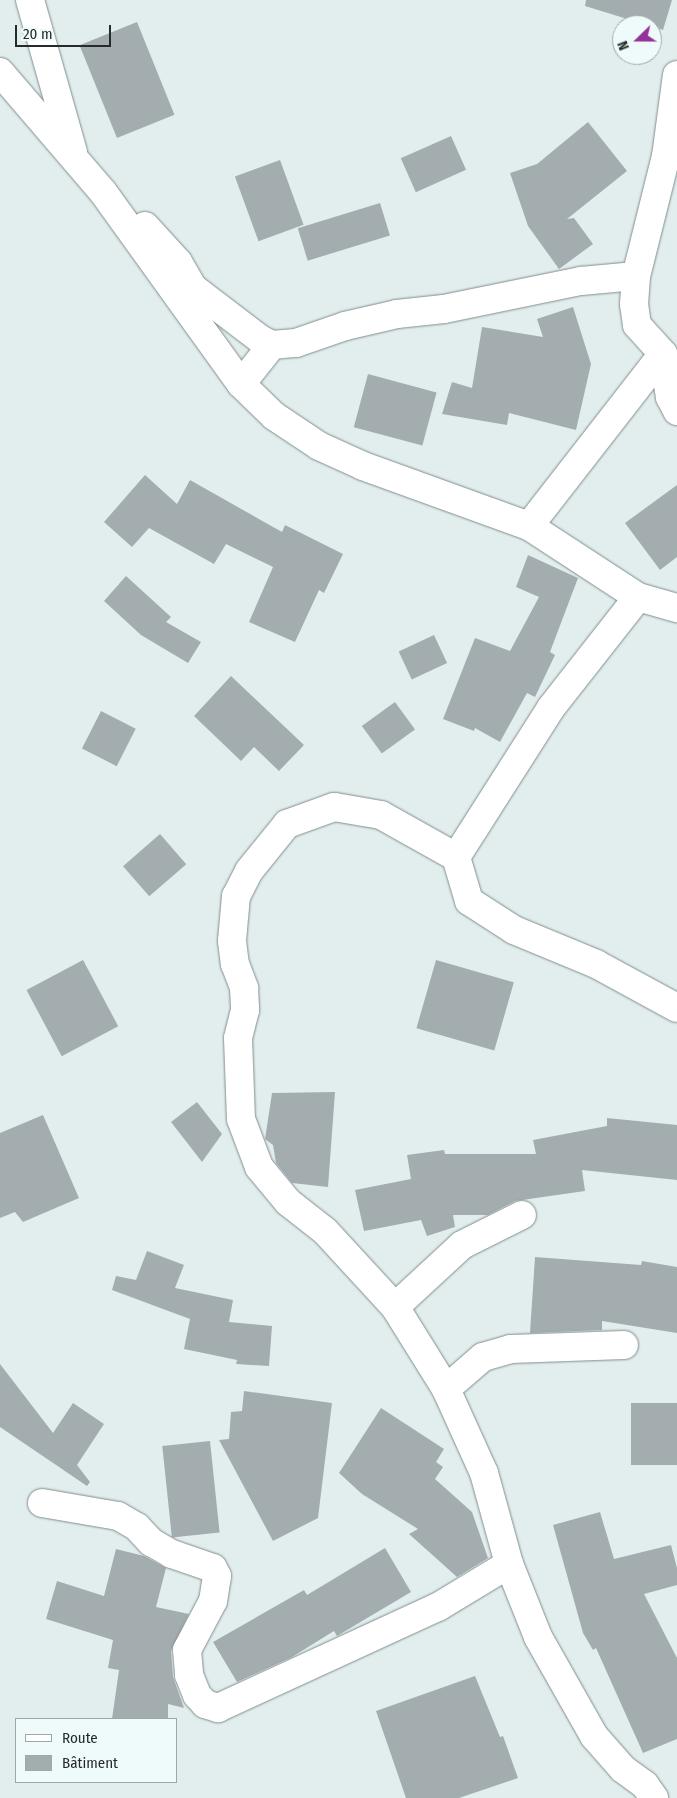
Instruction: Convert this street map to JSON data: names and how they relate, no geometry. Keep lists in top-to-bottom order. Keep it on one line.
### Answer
{"legend":["Route","Bâtiment"],"scale_bar":"20 m","north":"left"}
